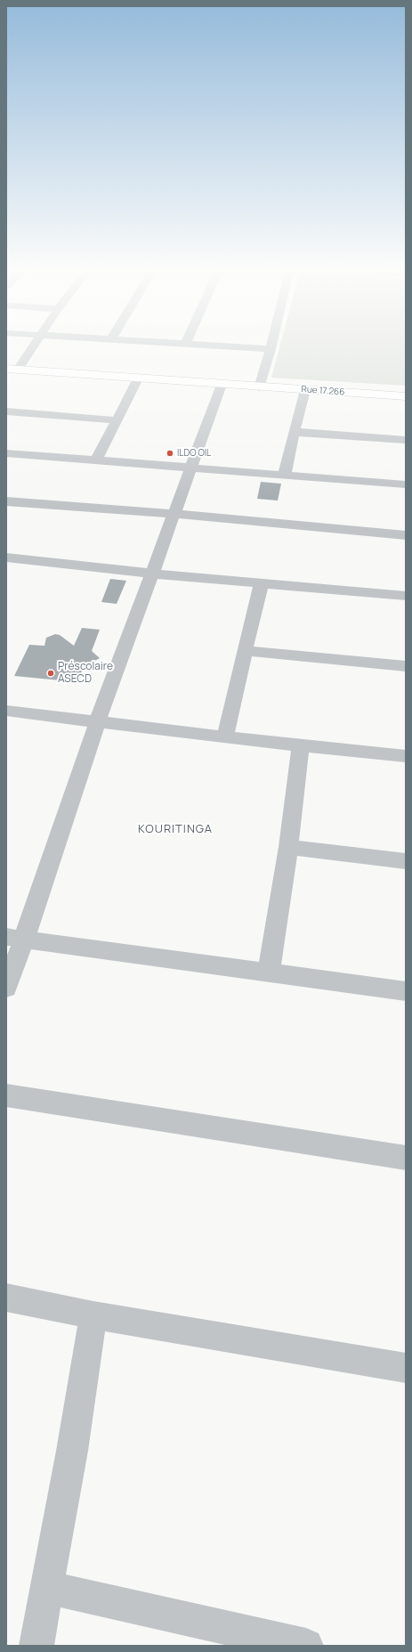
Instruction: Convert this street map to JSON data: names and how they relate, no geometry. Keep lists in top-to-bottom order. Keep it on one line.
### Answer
{"streets":{"main road":["Rue 17.266"]},"districts":["KOURITINGA"],"places":["ILDO OIL","Préscolaire ASECD"]}
